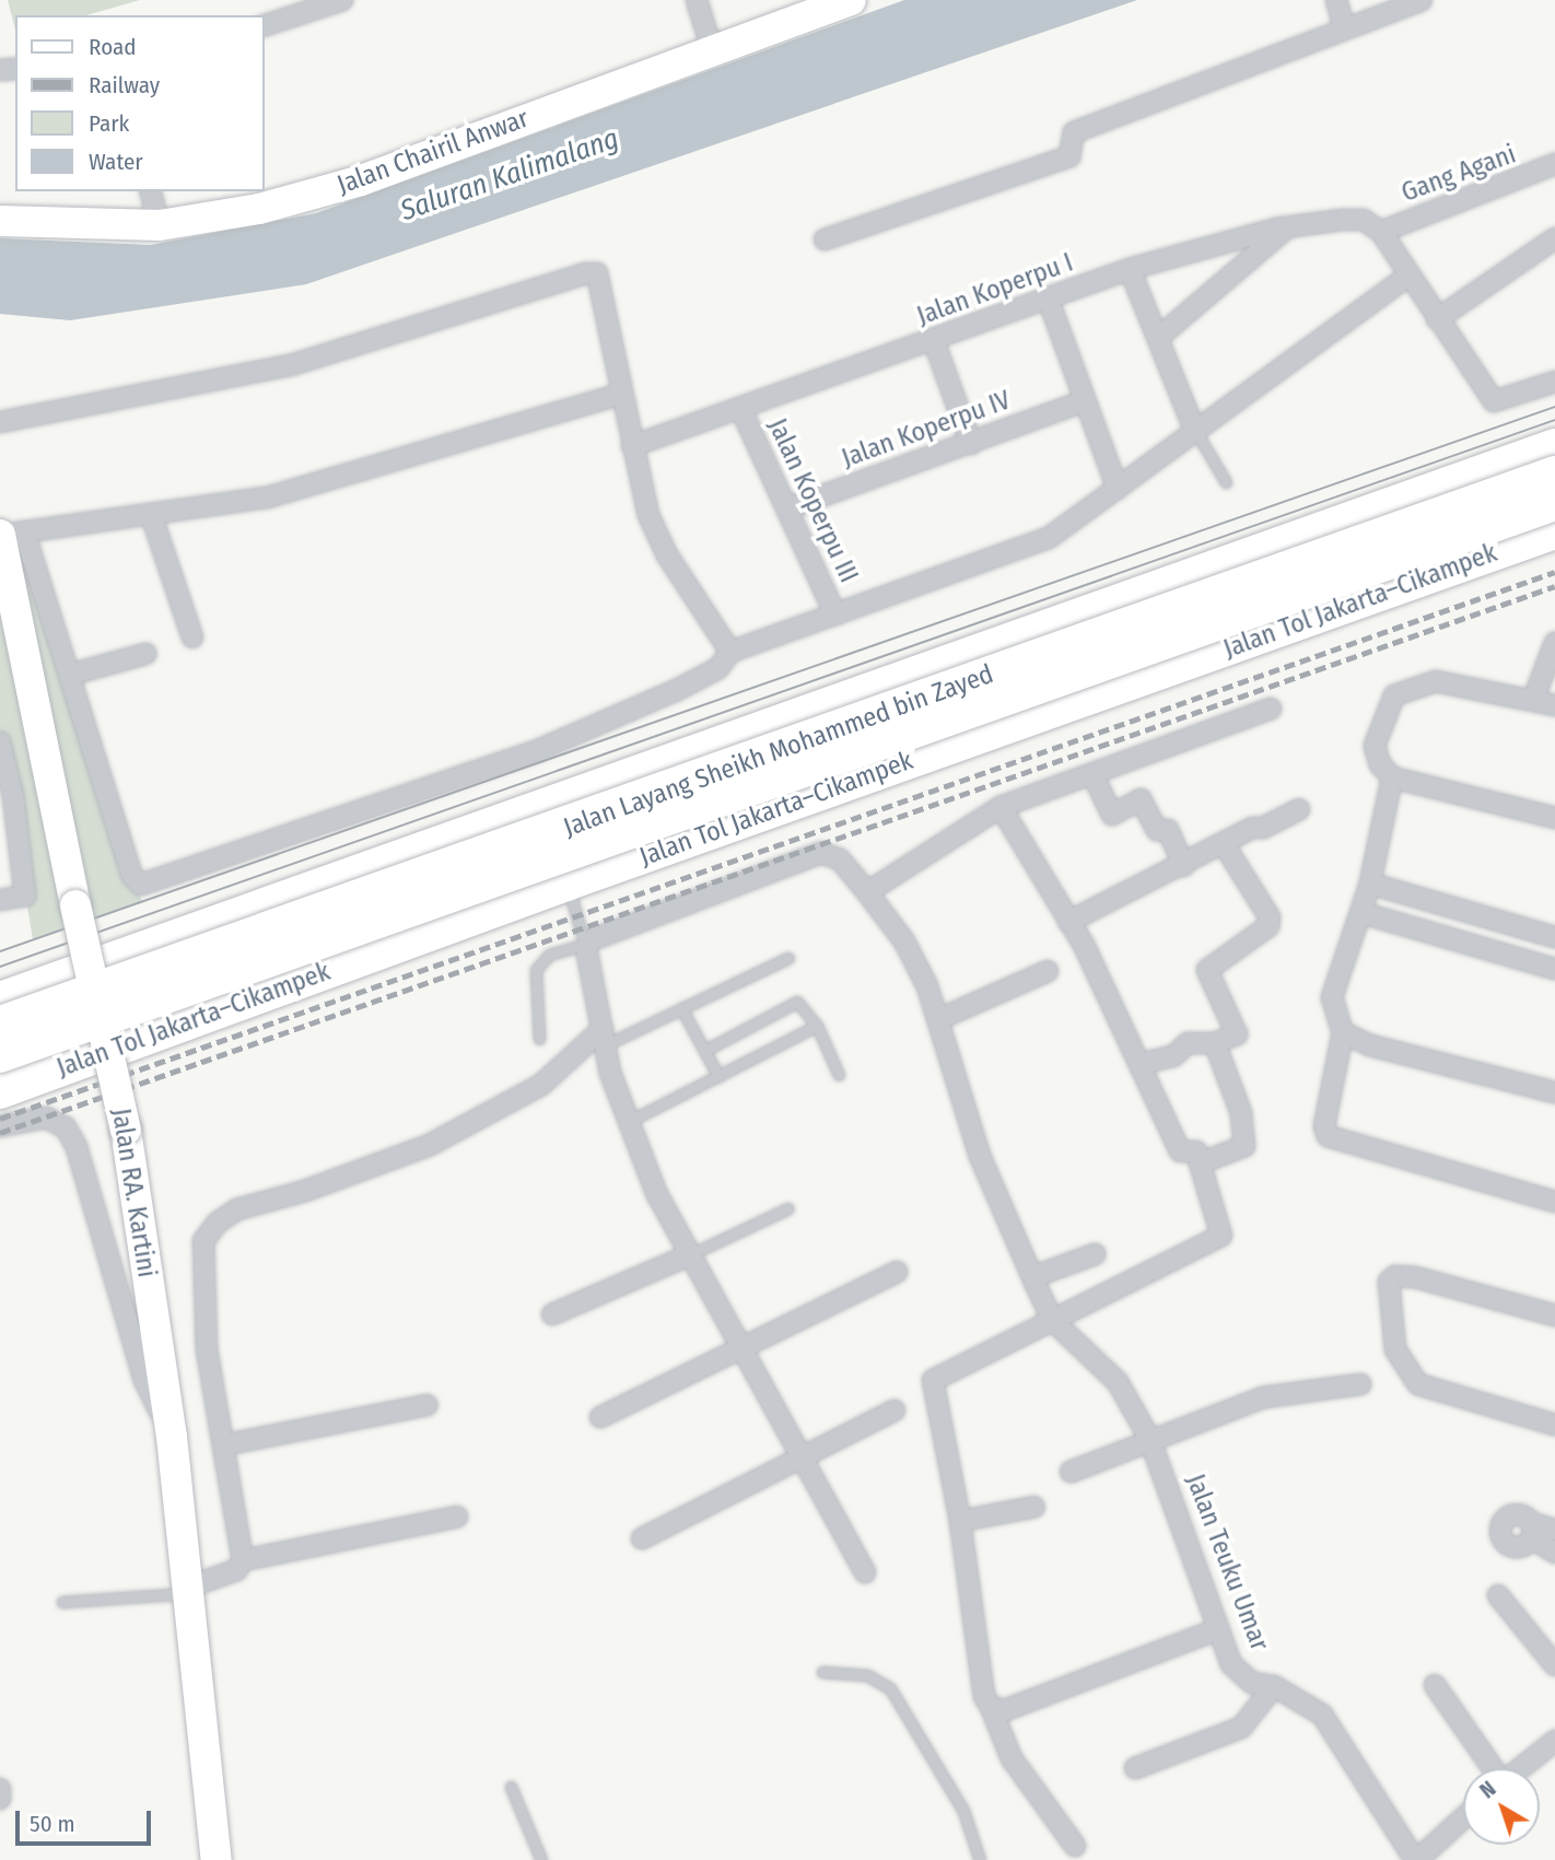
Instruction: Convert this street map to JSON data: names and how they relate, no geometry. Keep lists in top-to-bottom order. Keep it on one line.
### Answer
{"streets":{"highway":["Jalan Tol Jakarta–Cikampek","Jalan Layang Sheikh Mohammed bin Zayed"],"main road":["Jalan Chairil Anwar","Jalan RA. Kartini"],"street":["Gang Agani","Jalan Koperpu I","Jalan Koperpu IV","Jalan Koperpu III","Jalan Teuku Umar"]},"crossings":[["Gang Agani","Jalan Koperpu I"],["Jalan Koperpu I","Jalan Koperpu III"],["Jalan Koperpu IV","Jalan Koperpu III"]],"water":["Saluran Kalimalang"],"legend":["Road","Railway","Park","Water"],"scale_bar":"50 m","north":"top left"}
